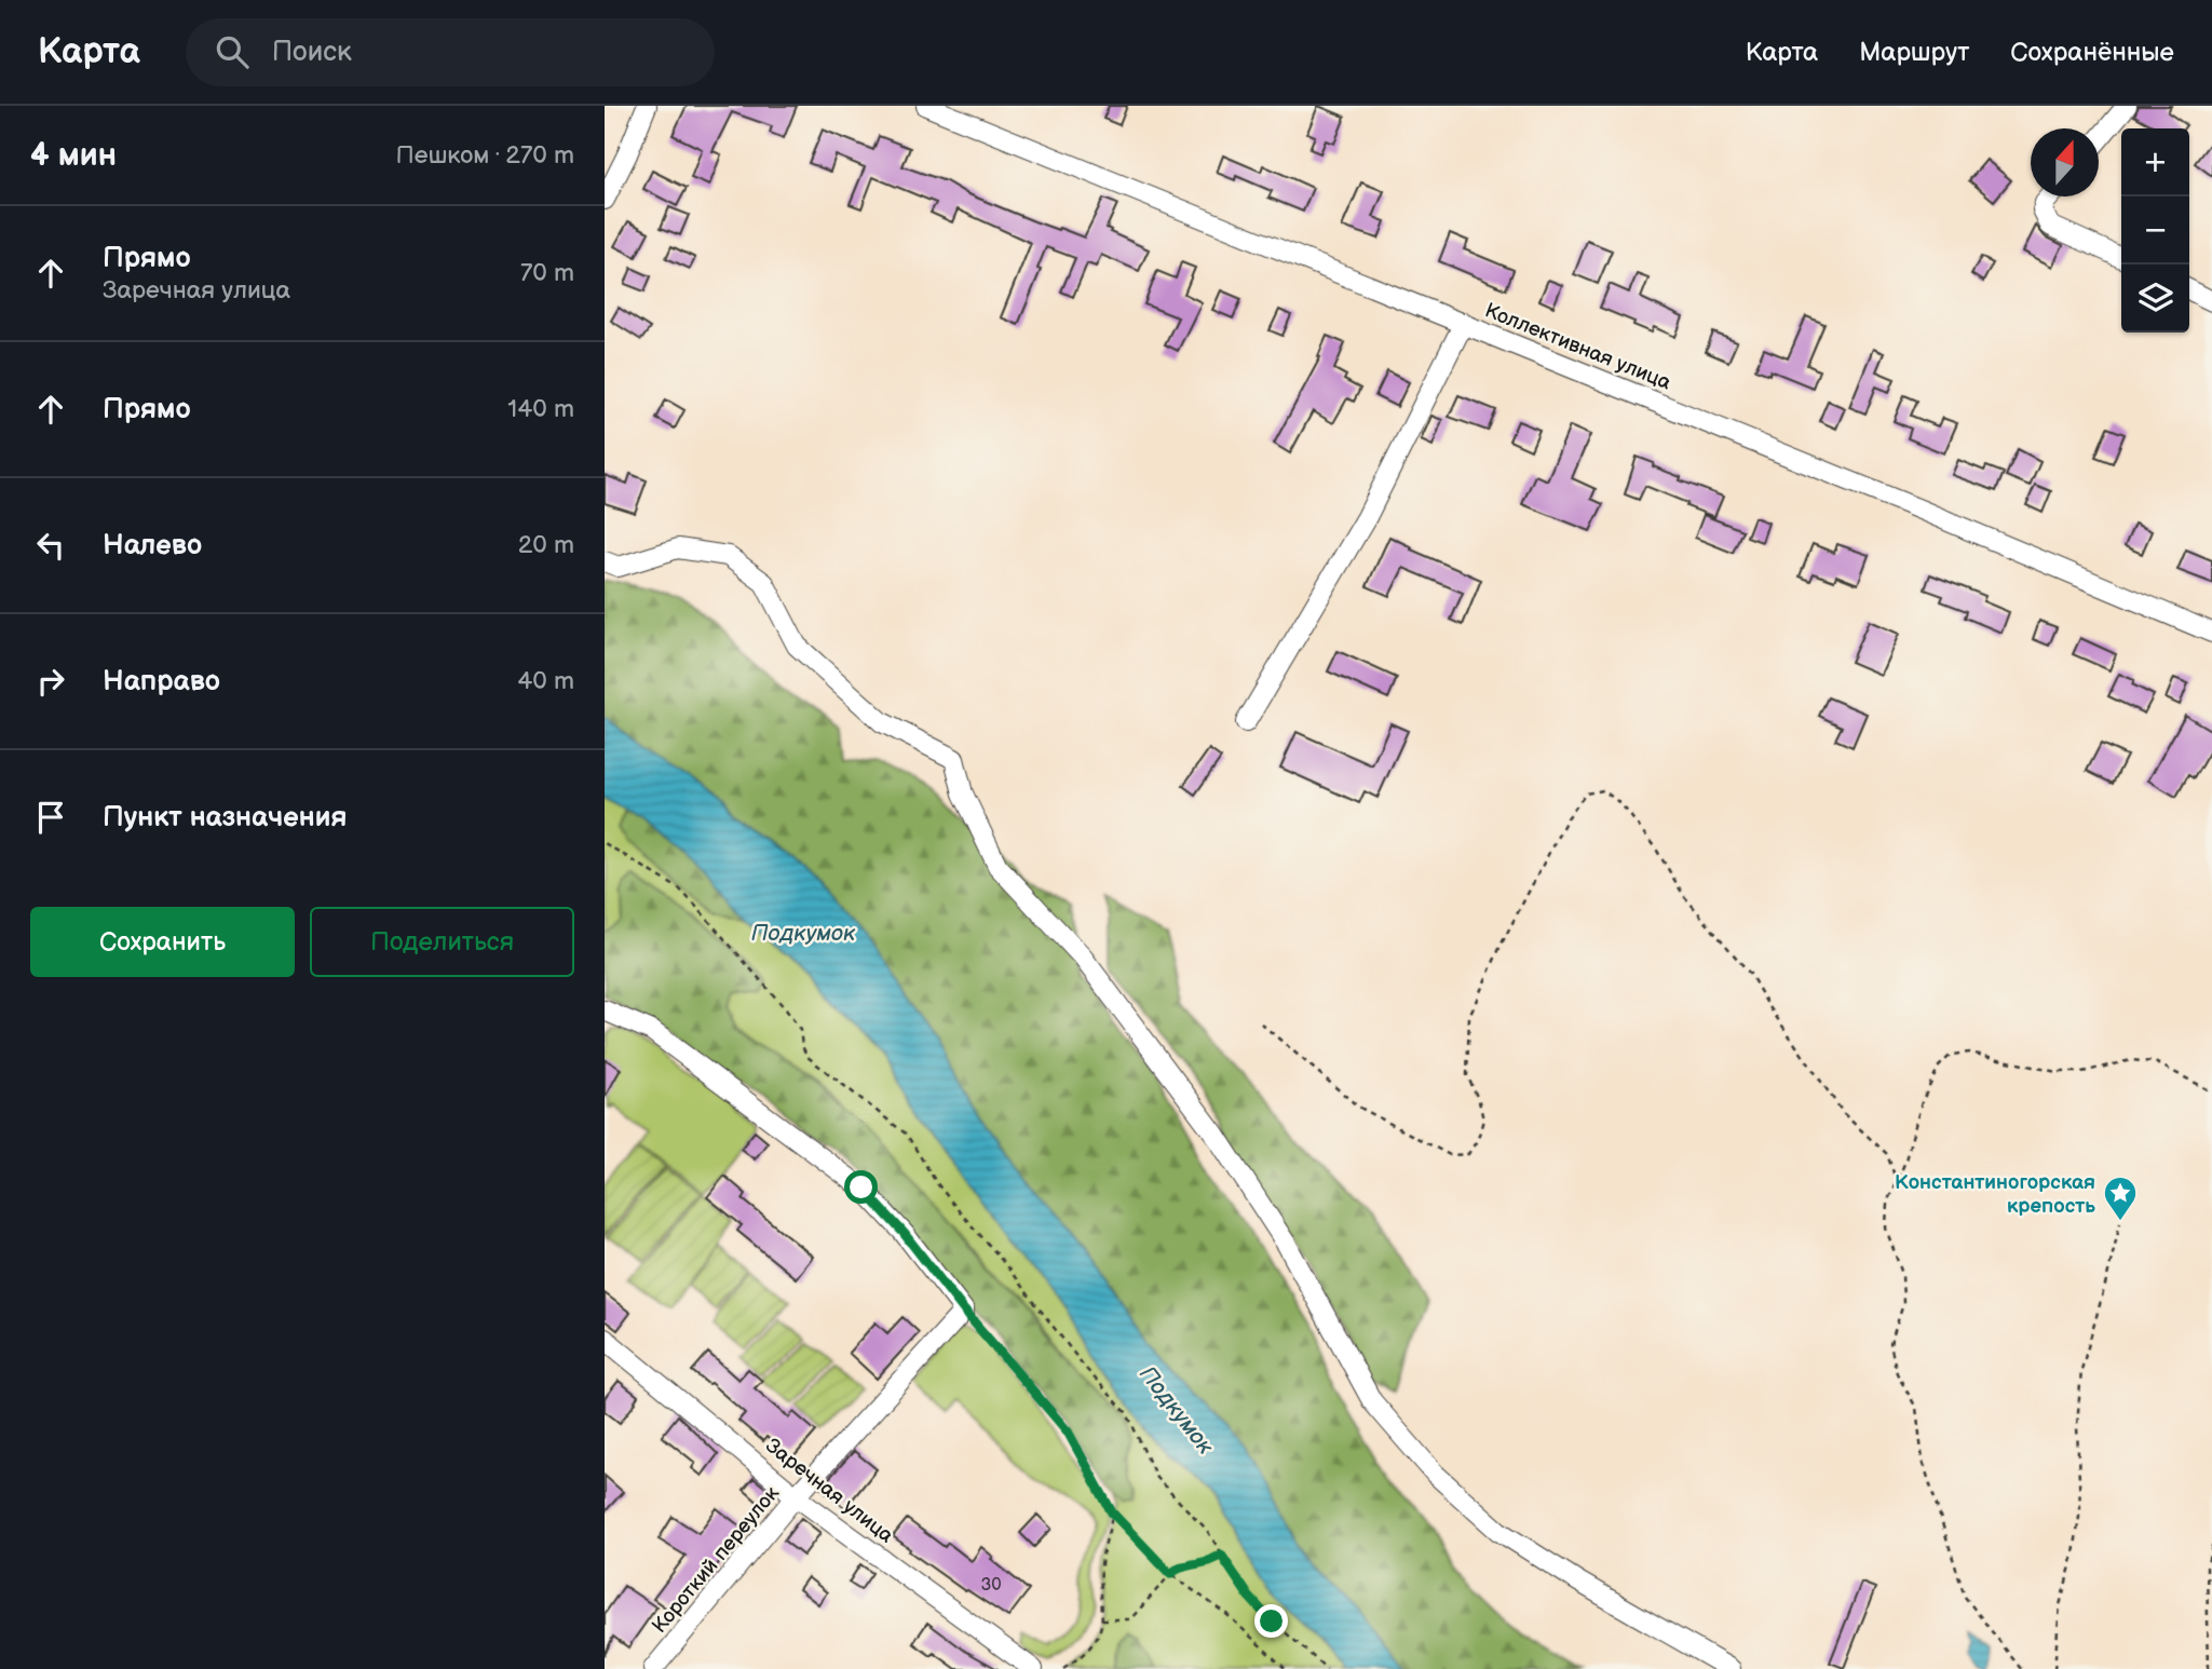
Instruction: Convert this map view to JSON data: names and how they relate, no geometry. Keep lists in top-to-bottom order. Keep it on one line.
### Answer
{"streets":{"street":["Коллективная улица","Заречная улица","Короткий переулок"]},"crossings":[["Заречная улица","Короткий переулок"]],"water":["Подкумок"],"places":{"place":["Константиногорская крепость"]},"house_numbers":["30"],"north":"top","page":{"header":"Карта","search":"Поиск","nav":["Карта","Маршрут","Сохранённые"],"heading":["4 мин","Пешком · 270 m"],"map_buttons":["+","−"],"list":[["Прямо","Заречная улица","70 m"],["Прямо","140 m"],["Налево","20 m"],["Направо","40 m"],"Пункт назначения"],"buttons":["Сохранить","Поделиться"]}}
